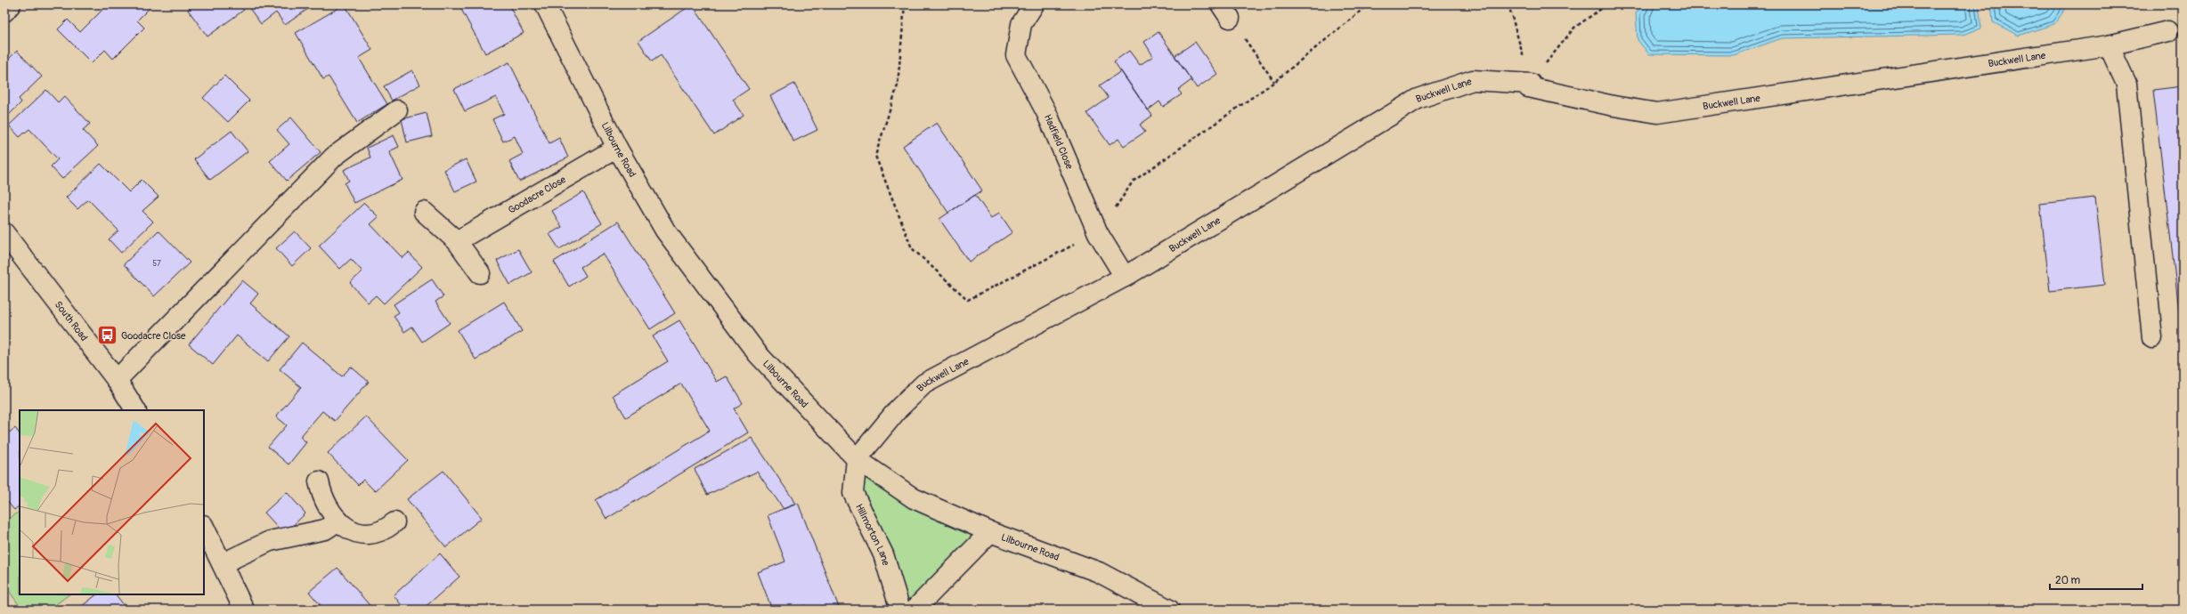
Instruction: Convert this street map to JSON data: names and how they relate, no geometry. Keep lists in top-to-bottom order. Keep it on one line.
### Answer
{"streets":{"street":["Buckwell Lane","Hadfield Close","Lilbourne Road","Goodacre Close","South Road","Hillmorton Lane"]},"crossings":[["Buckwell Lane","Hadfield Close"],["Buckwell Lane","Lilbourne Road"],["Buckwell Lane","Hillmorton Lane"],["Lilbourne Road","Goodacre Close"],["Lilbourne Road","Hillmorton Lane"]],"places":{"bus stop":["Goodacre Close"]},"house_numbers":["57"],"scale_bar":"20 m"}
